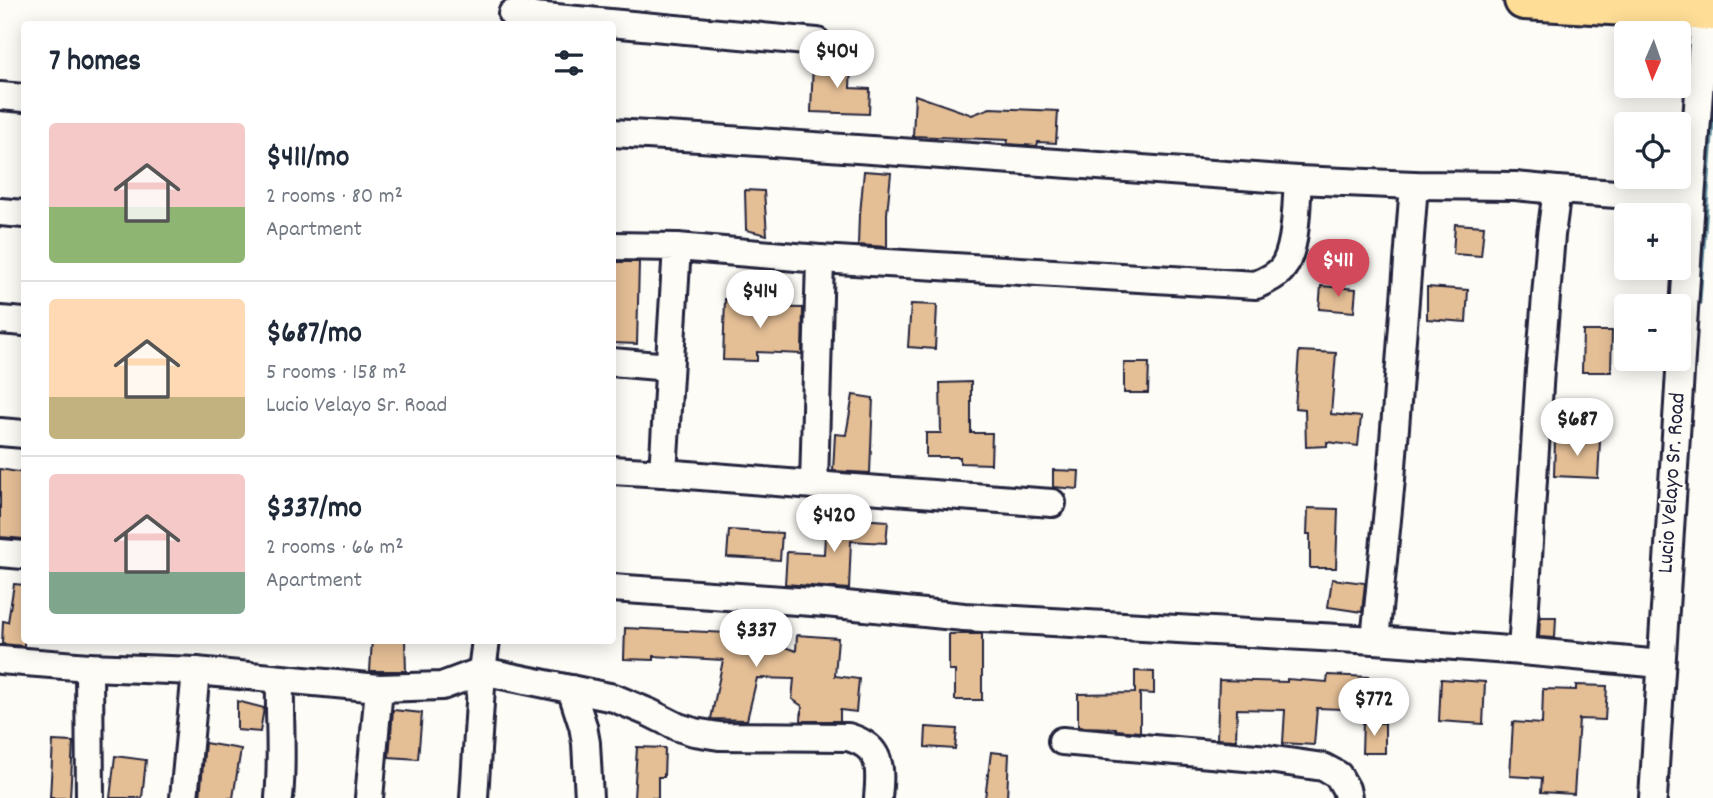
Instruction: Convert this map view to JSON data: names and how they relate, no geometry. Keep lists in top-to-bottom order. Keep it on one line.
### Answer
{"streets":{"street":["Lucio Velayo Sr. Road"]},"north":"bottom","page":{"map_buttons":["+","−"],"heading":"7 homes","price":["$404","$411","$414","$687","$420","$337","$772"],"list":[{"name":"$411/mo","note":"2 rooms · 80 m² · Apartment"},{"name":"$687/mo","note":"5 rooms · 158 m² · Lucio Velayo Sr. Road"},{"name":"$337/mo","note":"2 rooms · 66 m² · Apartment"}]}}
